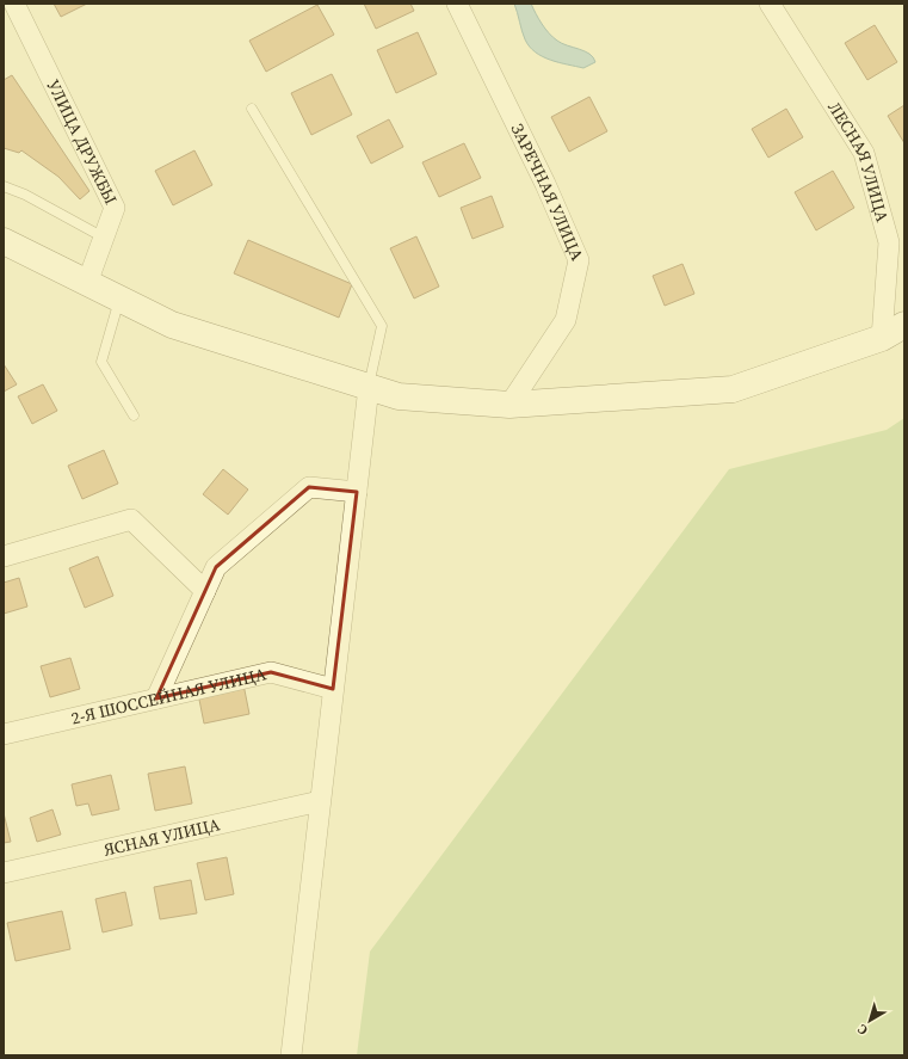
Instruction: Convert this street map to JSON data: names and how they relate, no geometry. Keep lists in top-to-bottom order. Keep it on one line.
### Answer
{"streets":{"street":["УЛИЦА ДРУЖБЫ","ЛЕСНАЯ УЛИЦА","ЗАРЕЧНАЯ УЛИЦА","2-Я ШОССЕЙНАЯ УЛИЦА","ЯСНАЯ УЛИЦА"]},"north":"bottom left"}
